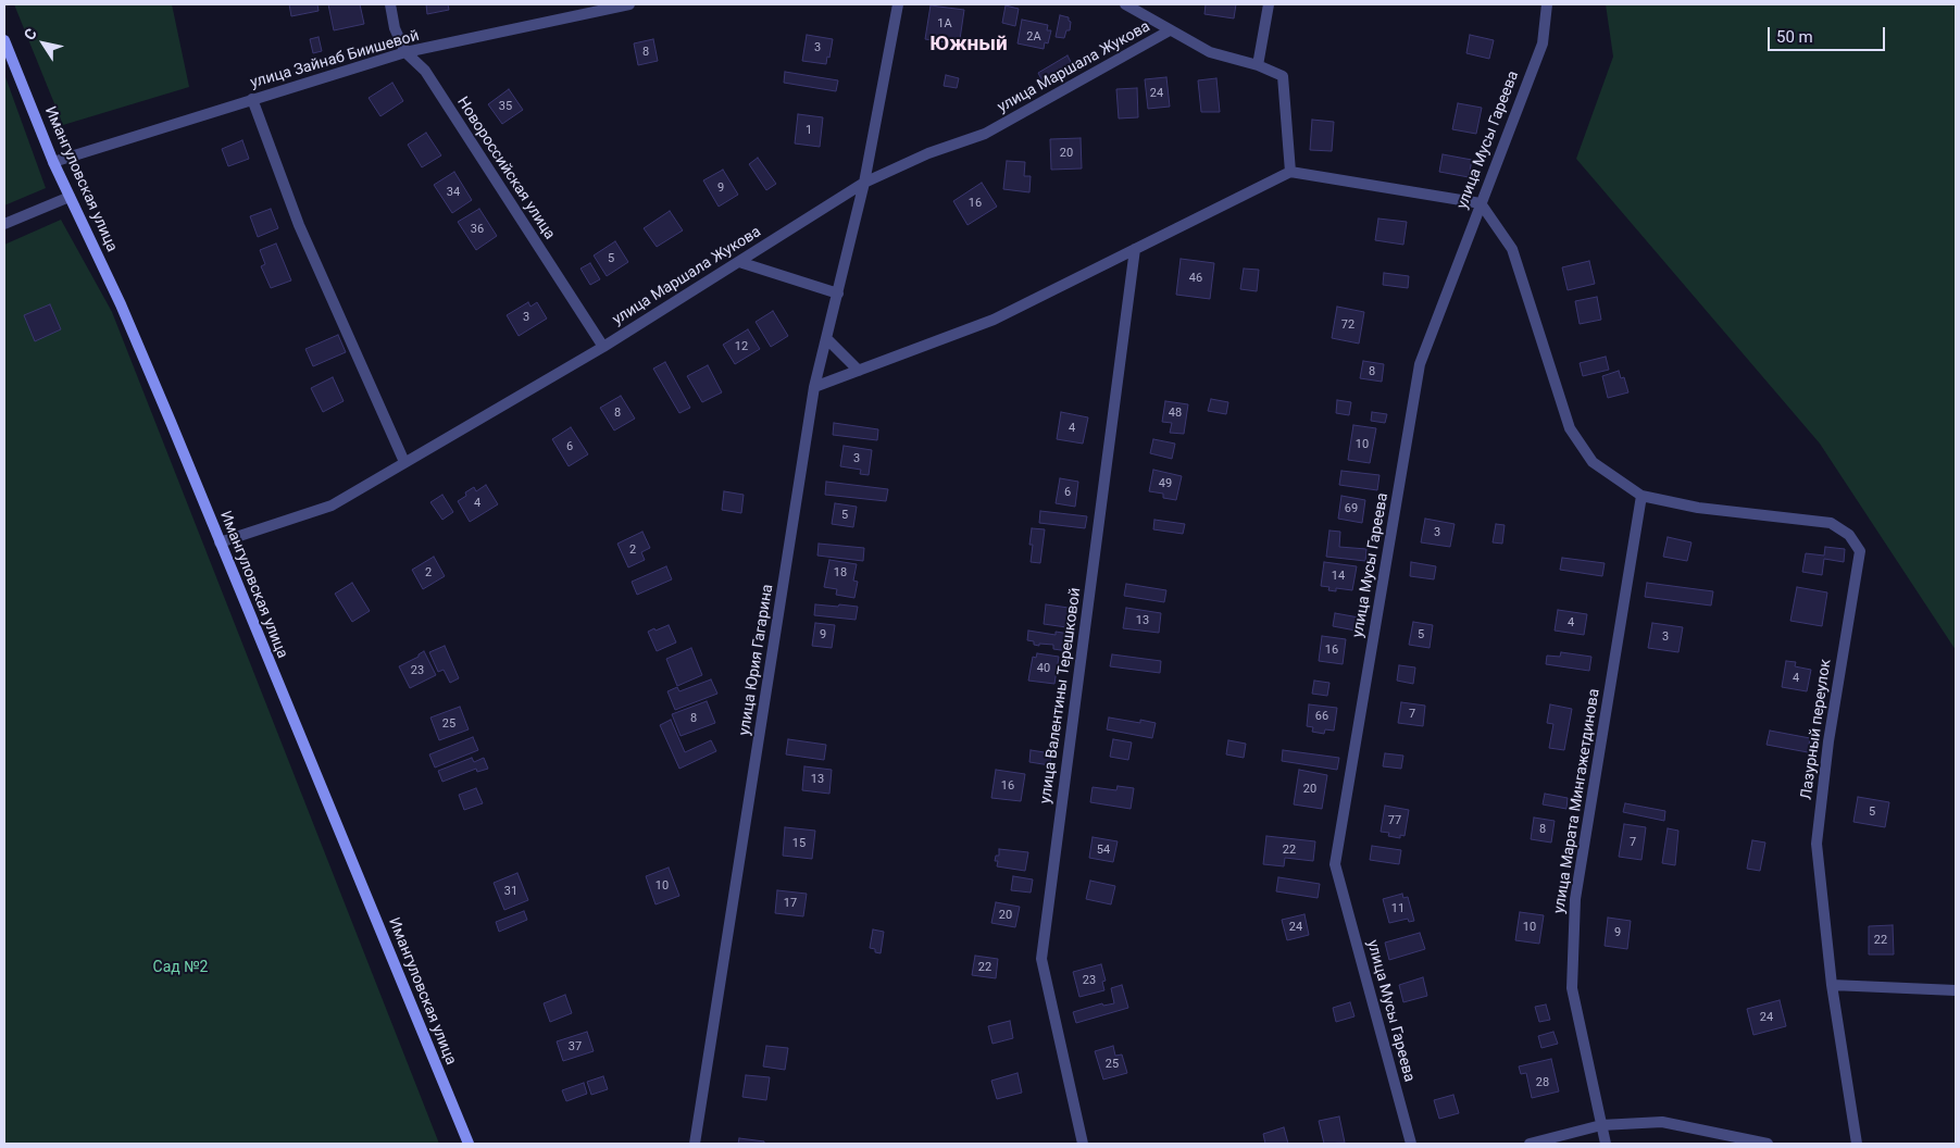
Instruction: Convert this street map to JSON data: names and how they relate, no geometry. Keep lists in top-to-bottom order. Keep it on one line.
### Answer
{"streets":{"street":["улица Зайнаб Биишевой","улица Маршала Жукова","улица Мусы Гареева","Новороссийская улица","Имангуловская улица","улица Юрия Гагарина","улица Валентины Терешковой","Лазурный переулок","улица Марата Мингажетдинова"]},"crossings":[["улица Зайнаб Биишевой","Новороссийская улица"],["улица Зайнаб Биишевой","Имангуловская улица"],["улица Маршала Жукова","Новороссийская улица"],["улица Маршала Жукова","Имангуловская улица"],["улица Маршала Жукова","улица Юрия Гагарина"],["Лазурный переулок","улица Марата Мингажетдинова"]],"districts":["Южный"],"parks":["Сад №2"],"house_numbers":["1А","2А","3","8","24","35","1","20","9","34","16","36","5","46","3","72","12","8","8","48","4","10","6","3","49","6","4","69","5","3","2","2","18","14","13","4","9","5","3","16","40","23","4","7","66","8","25","13","16","20","5","77","8","7","15","54","22","10","31","17","11","20","24","10","9","22","22","23","24","37","25","28"],"scale_bar":"50 m","north":"top left"}
